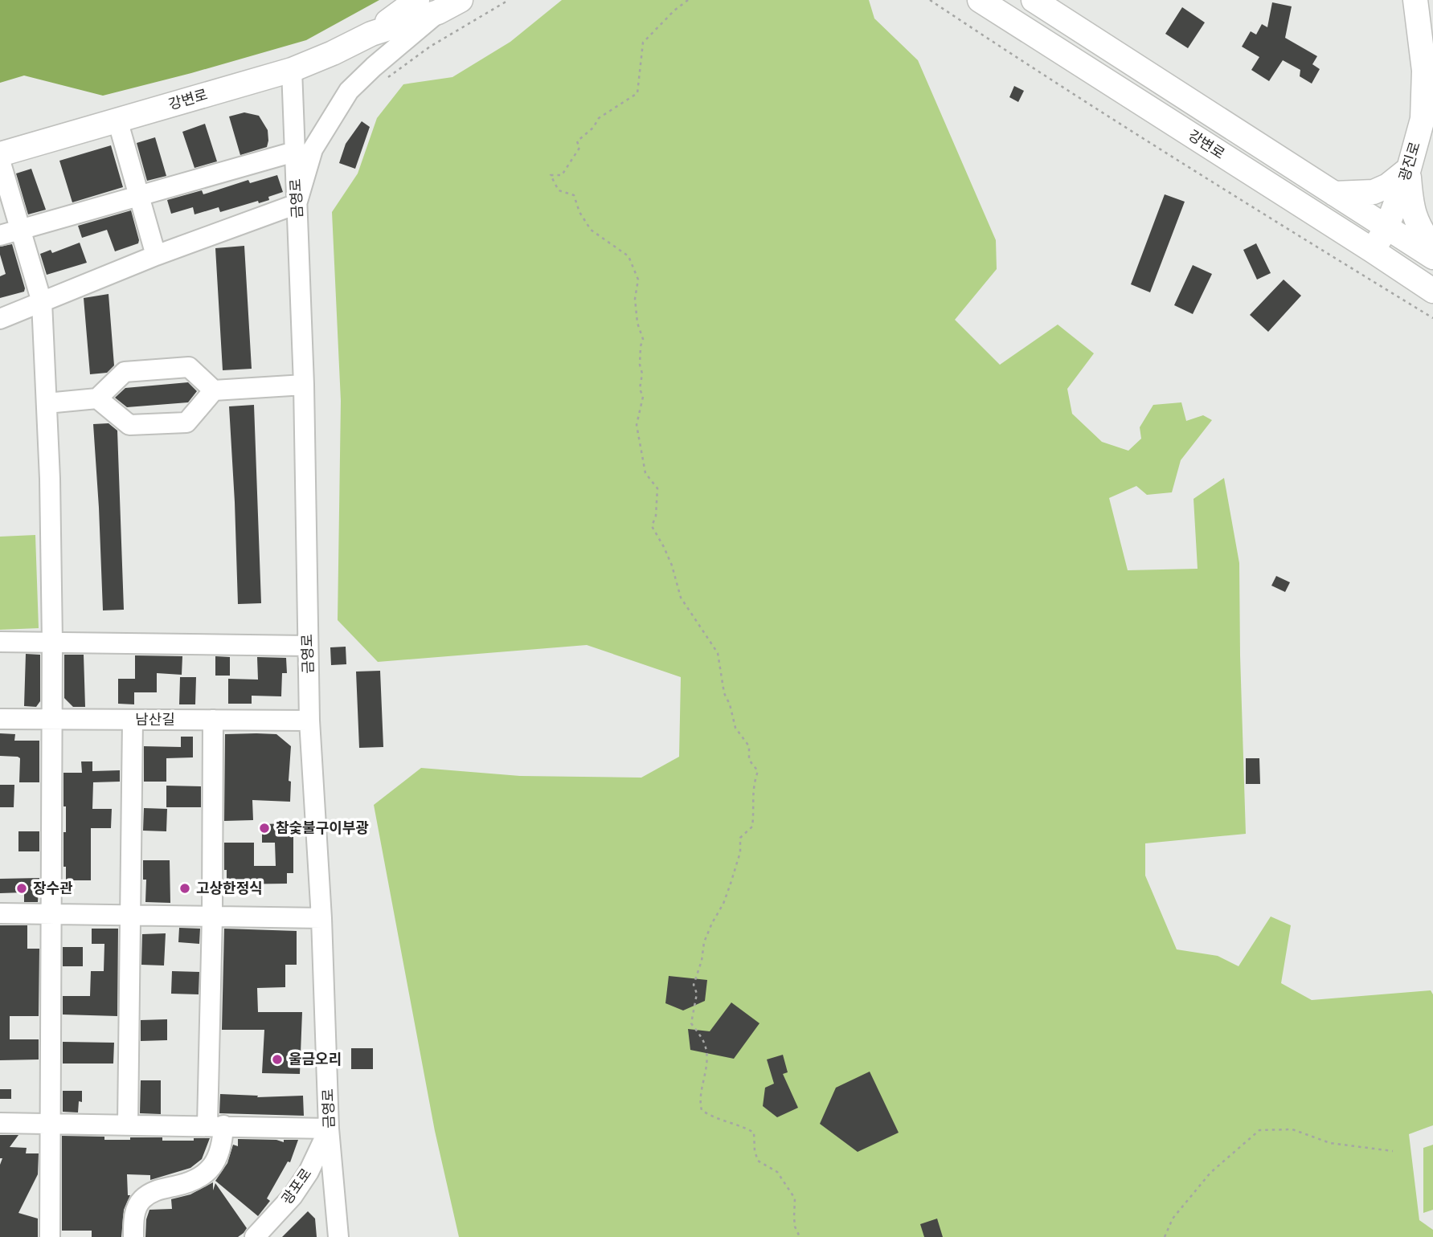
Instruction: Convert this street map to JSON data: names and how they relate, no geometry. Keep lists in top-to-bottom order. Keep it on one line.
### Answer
{"streets":{"main road":["강변로","광진로"],"street":["금영로","남산길","광포로"]},"crossings":[["강변로","광진로"],["강변로","금영로"],["금영로","남산길"],["금영로","광포로"]],"places":["참숯불구이부광","장수관","고상한정식","울금오리"]}
